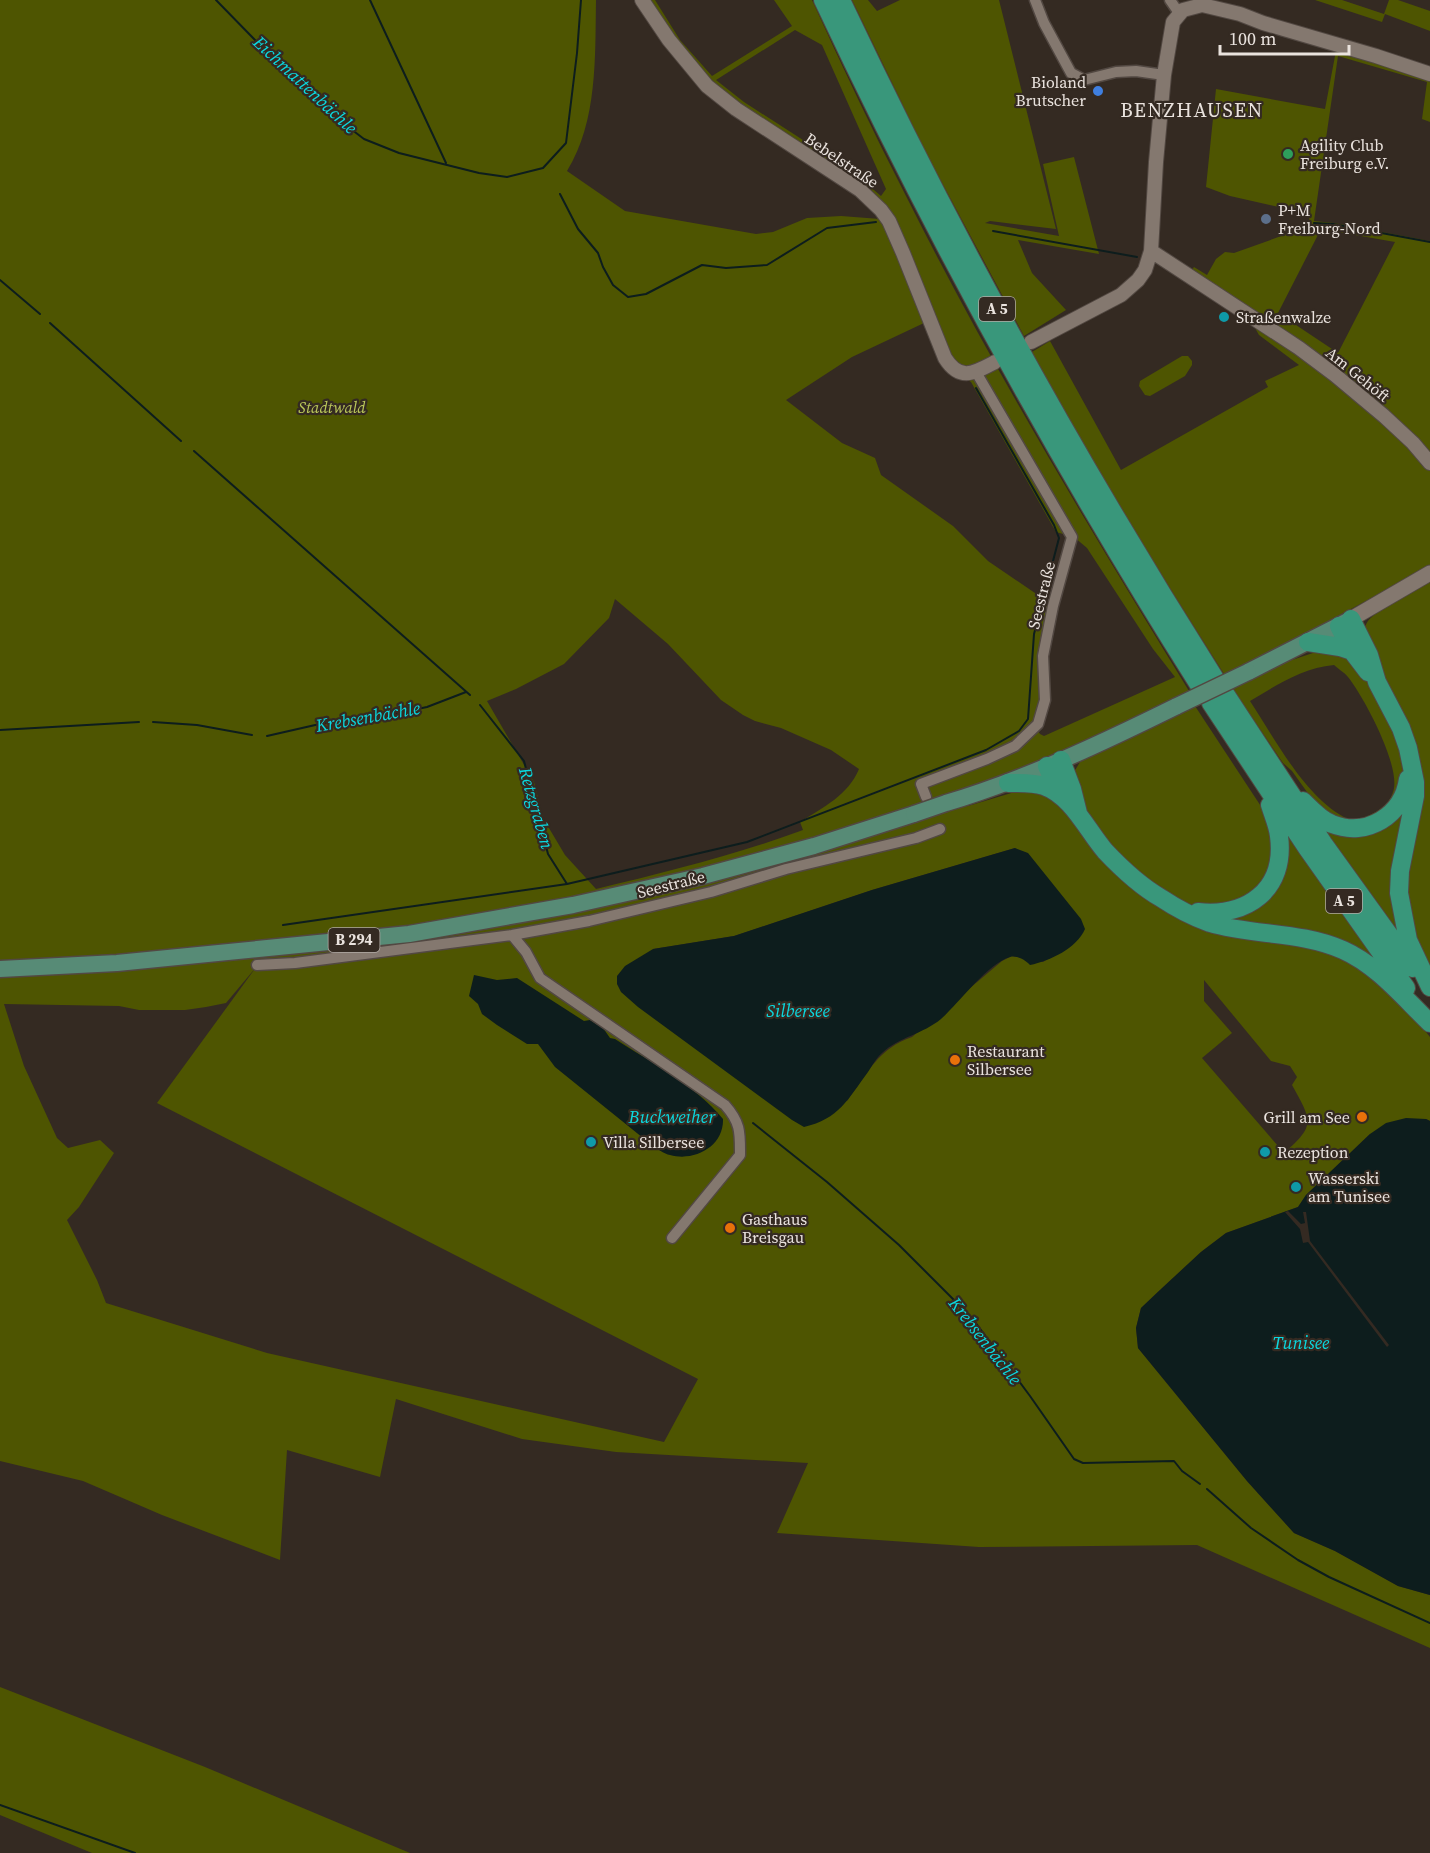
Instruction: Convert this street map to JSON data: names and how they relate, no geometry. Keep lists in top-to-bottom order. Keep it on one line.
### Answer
{"streets":{"highway":["A 5"],"main road":["B 294"],"street":["Bebelstraße","Am Gehöft","Seestraße"]},"crossings":[["Bebelstraße","Seestraße"]],"districts":["BENZHAUSEN"],"water":["Eichmattenbächle","Krebsenbächle","Retzgraben","Silbersee","Buckweiher","Tunisee"],"parks":["Stadtwald"],"places":["Bioland Brutscher","Agility Club Freiburg e.V.","P+M Freiburg-Nord","Straßenwalze","Restaurant Silbersee","Grill am See","Villa Silbersee","Rezeption","Wasserski am Tunisee","Gasthaus Breisgau"],"scale_bar":"100 m"}
